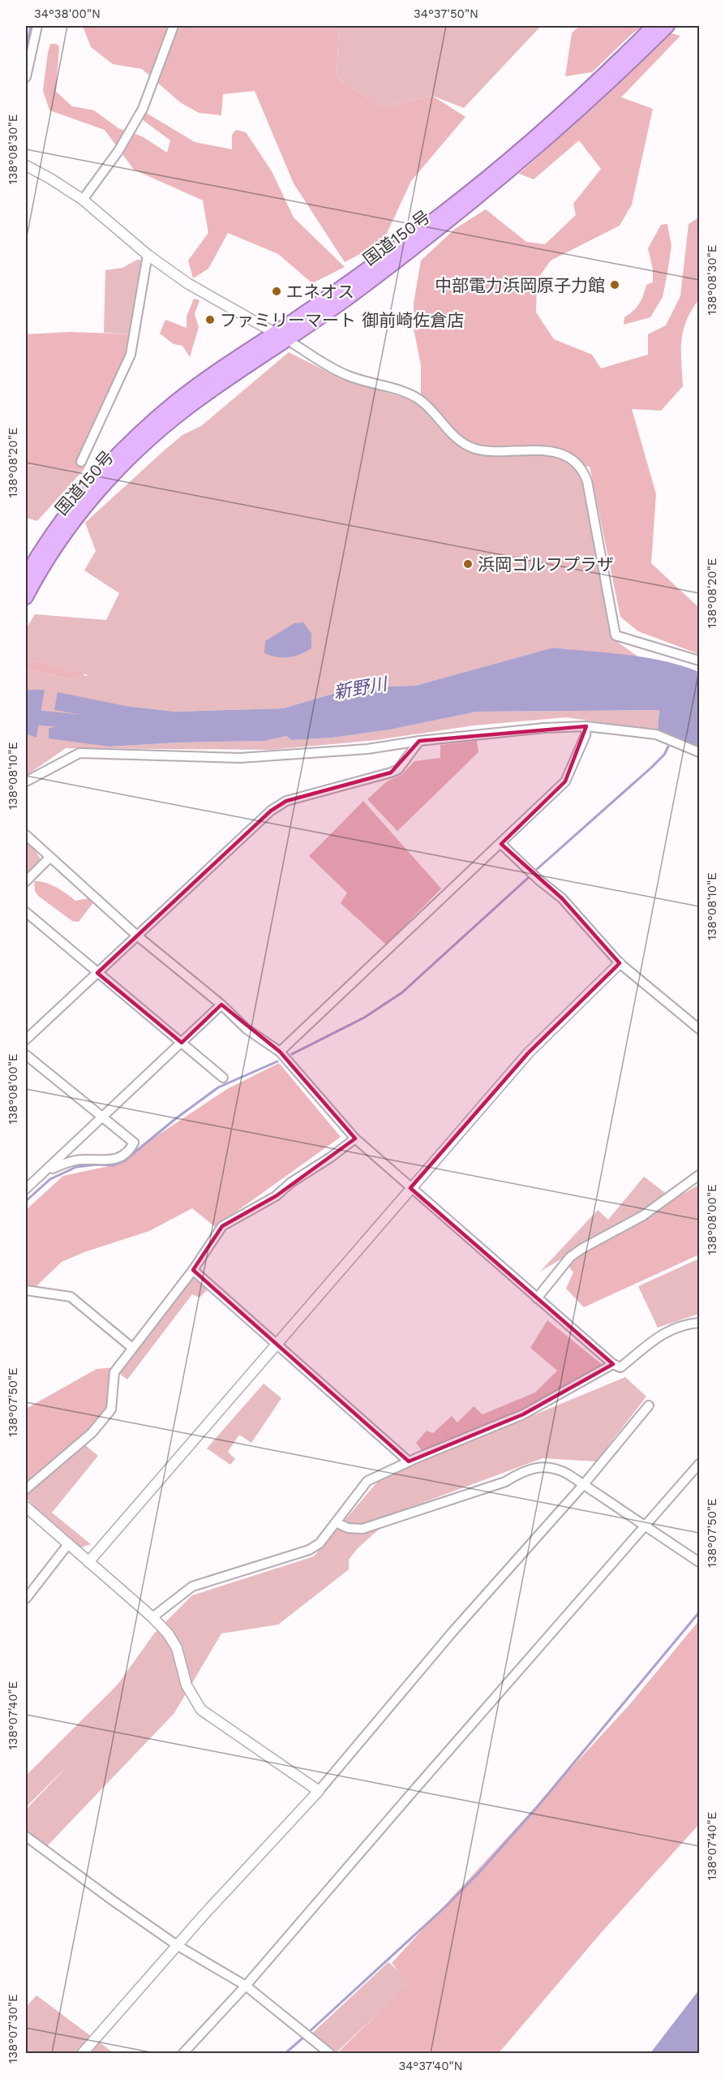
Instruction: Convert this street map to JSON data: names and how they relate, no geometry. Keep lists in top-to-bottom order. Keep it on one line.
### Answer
{"streets":{"highway":["国道150号"]},"water":["新野川"],"places":["中部電力浜岡原子力館","エネオス","ファミリーマート 御前崎佐倉店","浜岡ゴルフプラザ"],"coordinates":["34°38'00\"N","34°37'50\"N","138°08'30\"E","138°08'20\"E","138°08'10\"E","138°08'00\"E","138°07'50\"E","138°07'40\"E","138°07'30\"E","34°37'40\"N"]}
